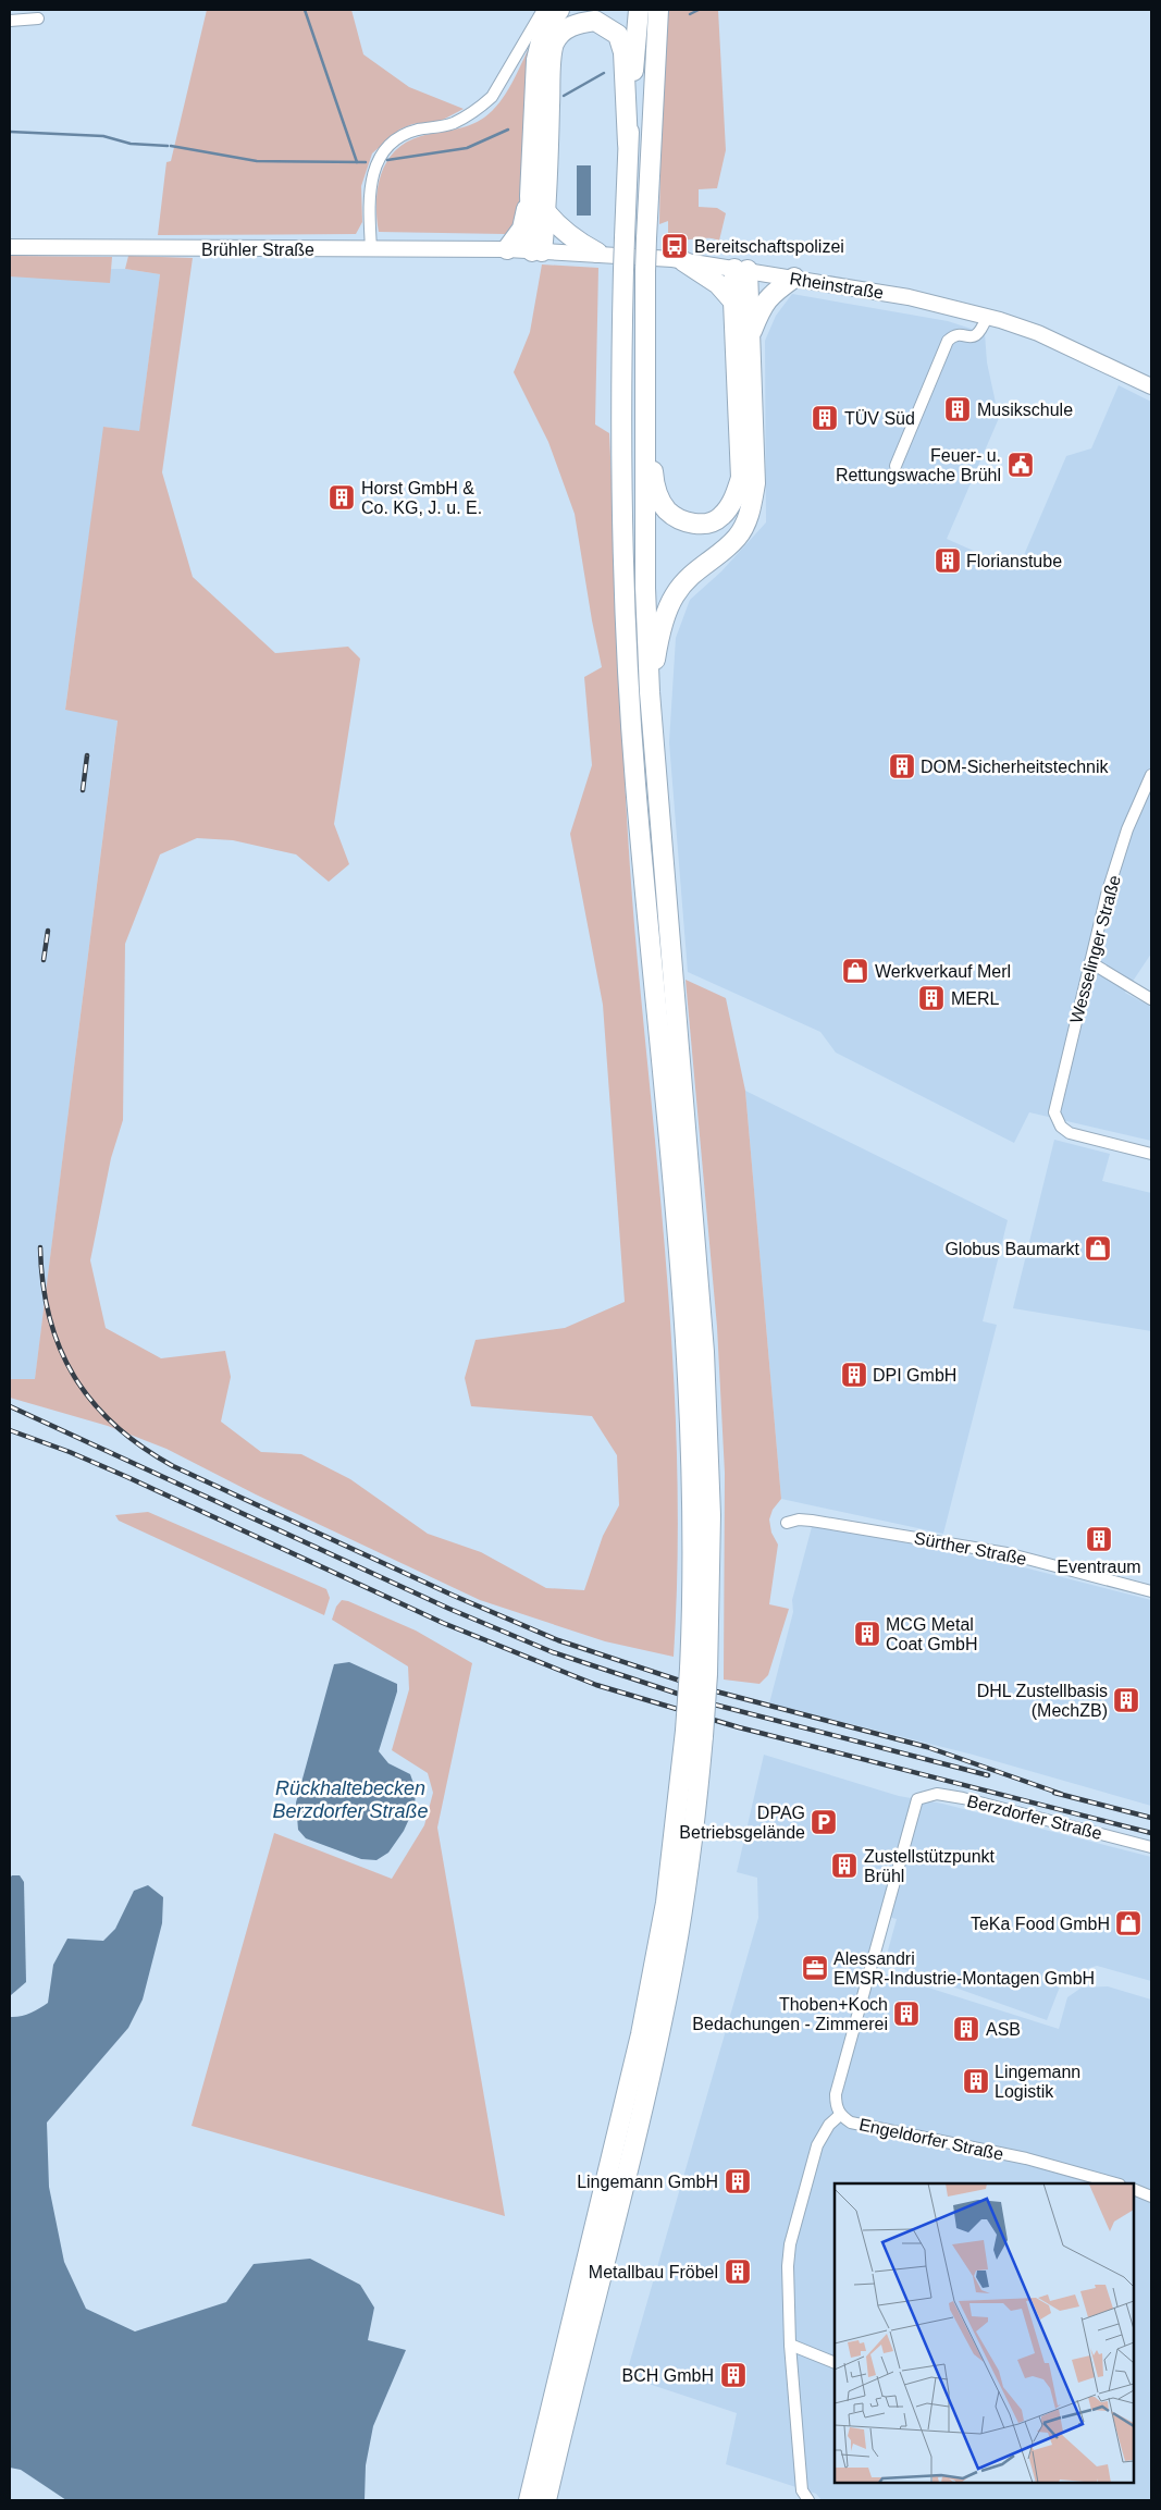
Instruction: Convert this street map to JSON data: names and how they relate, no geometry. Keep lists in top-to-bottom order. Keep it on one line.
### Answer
{"streets":{"main road":["Brühler Straße","Rheinstraße"],"street":["Wesselinger Straße","Sürther Straße","Berzdorfer Straße","Engeldorfer Straße"]},"crossings":[["Brühler Straße","Rheinstraße"],["Berzdorfer Straße","Engeldorfer Straße"]],"water":["Rückhaltebecken Berzdorfer Straße"],"places":{"bus stop":["Bereitschaftspolizei"],"building":["Musikschule","TÜV Süd","Horst GmbH & Co. KG, J. u. E.","Florianstube","DOM-Sicherheitstechnik","MERL","DPI GmbH","Eventraum","MCG Metal Coat GmbH","DHL Zustellbasis (MechZB)","Zustellstützpunkt Brühl","Thoben+Koch Bedachungen - Zimmerei","ASB","Lingemann Logistik","Lingemann GmbH","Metallbau Fröbel","BCH GmbH"],"public building":["Feuer- u. Rettungswache Brühl"],"shop":["Werkverkauf Merl","Globus Baumarkt","TeKa Food GmbH"],"parking":["DPAG Betriebsgelände"],"office":["Alessandri EMSR-Industrie-Montagen GmbH"]}}
